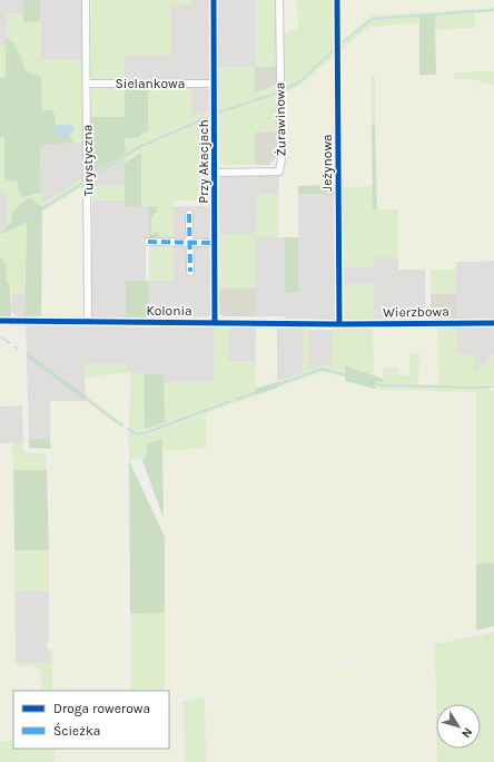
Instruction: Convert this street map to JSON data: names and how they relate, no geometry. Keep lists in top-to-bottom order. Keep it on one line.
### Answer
{"streets":{"street":["Sielankowa","Żurawinowa","Turystyczna","Przy Akacjach","Jeżynowa","Kolonia","Wierzbowa"]},"crossings":[["Sielankowa","Turystyczna"],["Sielankowa","Przy Akacjach"],["Żurawinowa","Przy Akacjach"],["Turystyczna","Kolonia"],["Przy Akacjach","Kolonia"],["Jeżynowa","Kolonia"],["Jeżynowa","Wierzbowa"],["Kolonia","Wierzbowa"]],"legend":["Droga rowerowa","Ścieżka"],"north":"bottom right"}
